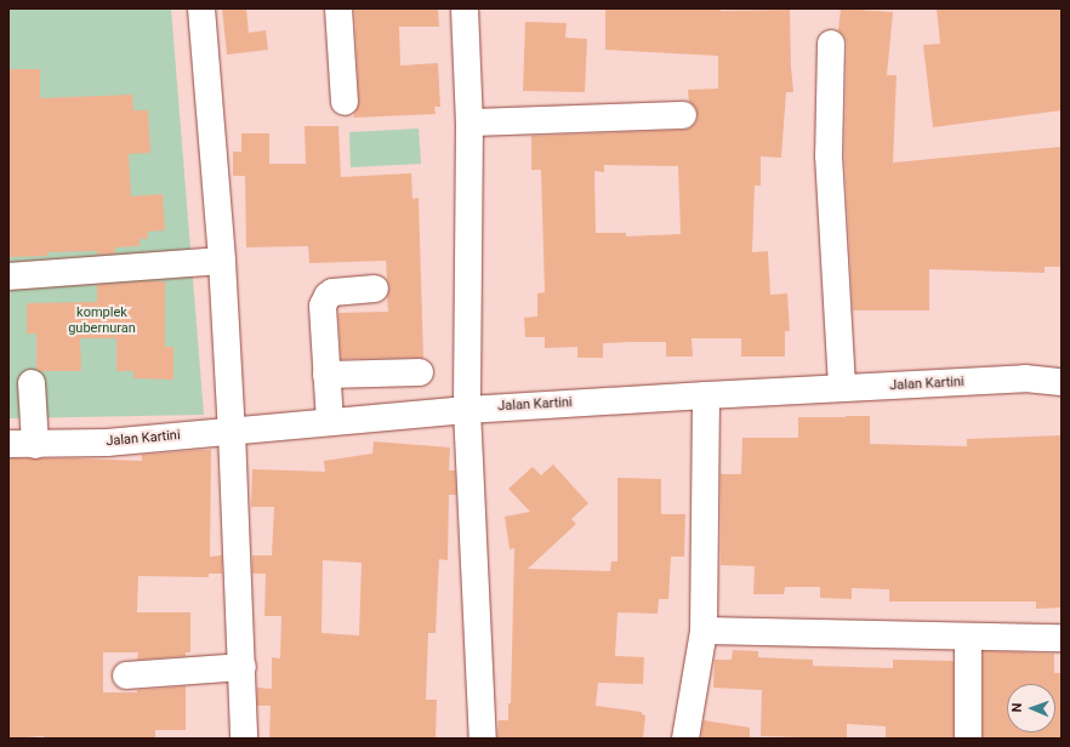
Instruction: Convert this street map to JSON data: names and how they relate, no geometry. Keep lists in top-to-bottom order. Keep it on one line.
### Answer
{"streets":{"street":["Jalan Kartini"]},"parks":["komplek gubernuran"],"north":"left"}
